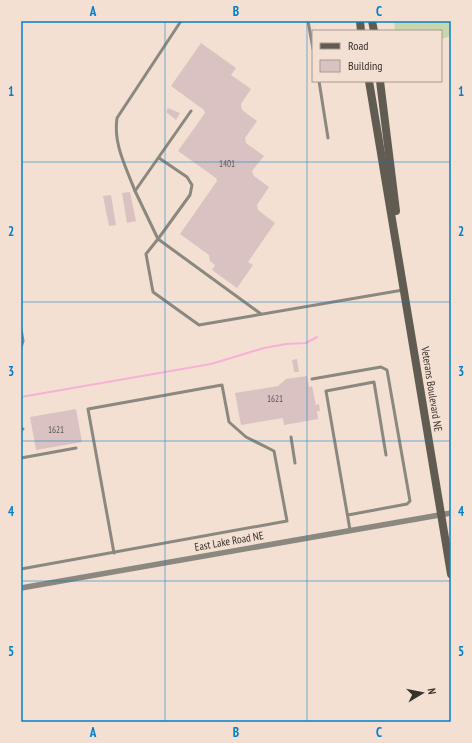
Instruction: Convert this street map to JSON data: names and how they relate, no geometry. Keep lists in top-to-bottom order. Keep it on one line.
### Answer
{"streets":{"main road":["Veterans Boulevard NE"],"street":["East Lake Road NE"]},"crossings":[["Veterans Boulevard NE","East Lake Road NE"]],"house_numbers":["1401","1621","1621"],"legend":["Road","Building"],"north":"right","grid":{"columns":["A","B","C"],"rows":["1","2","3","4","5"]}}
